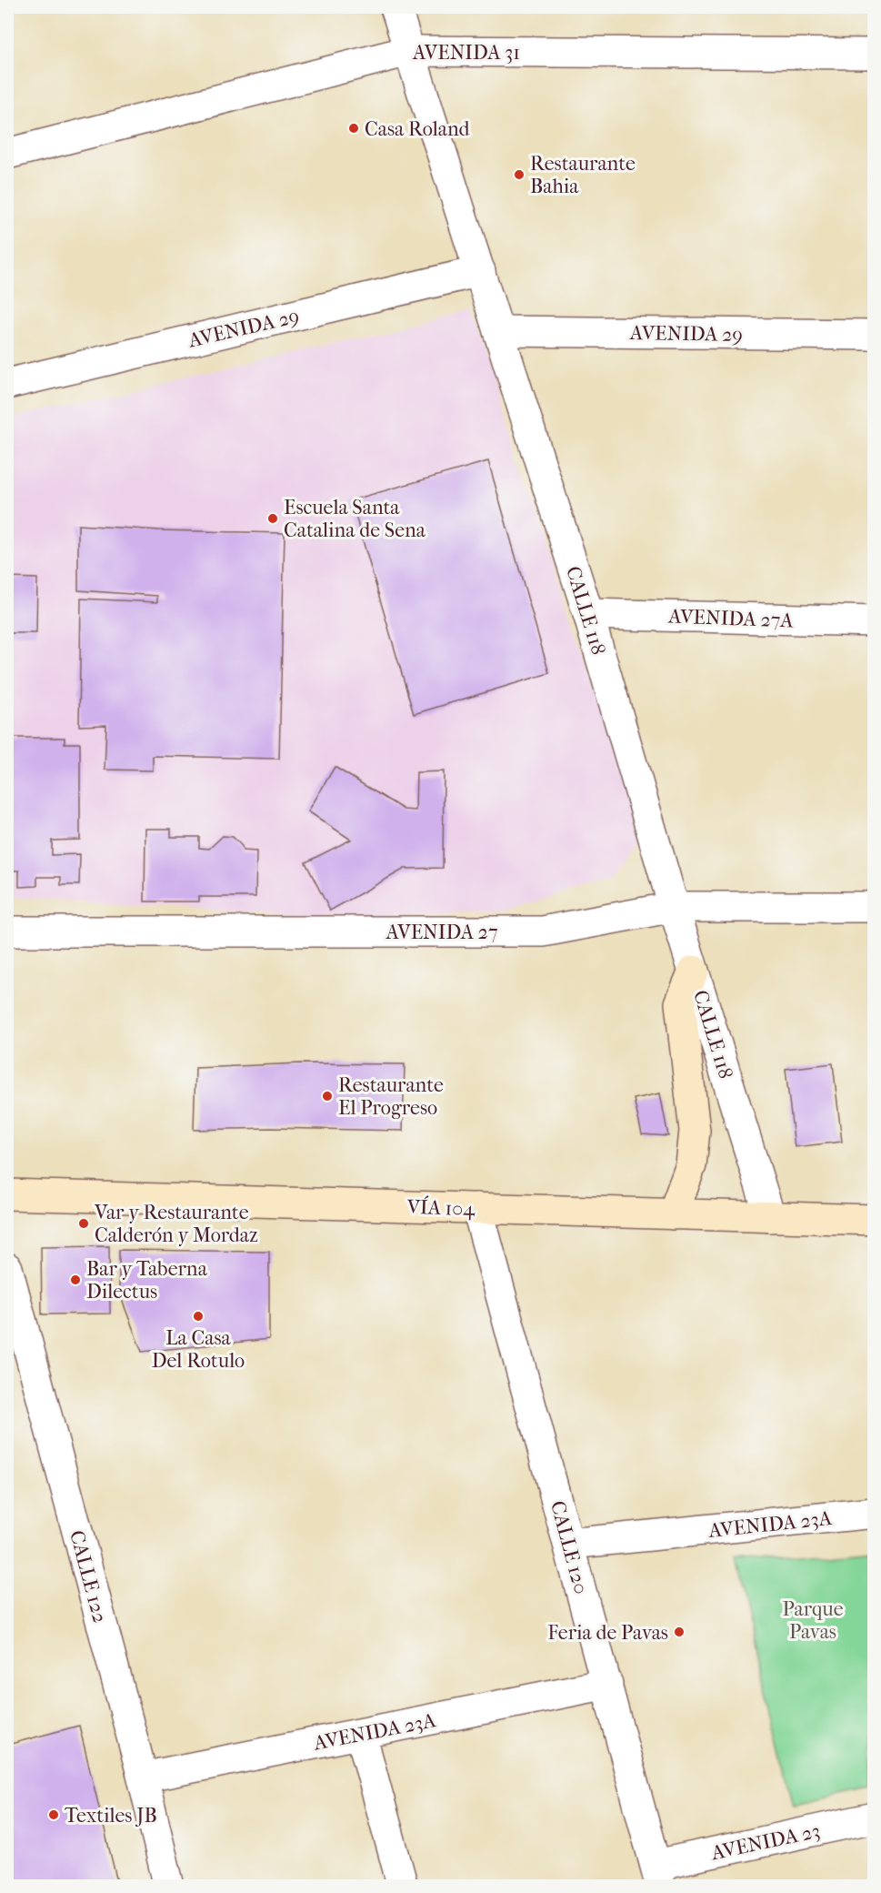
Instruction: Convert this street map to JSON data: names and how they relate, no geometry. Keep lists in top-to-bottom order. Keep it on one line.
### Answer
{"streets":{"main road":["VÍA 104"],"street":["AVENIDA 31","AVENIDA 29","CALLE 118","AVENIDA 27A","AVENIDA 27","AVENIDA 23A","CALLE 120","CALLE 122","AVENIDA 23"]},"crossings":[["AVENIDA 31","CALLE 118"],["AVENIDA 29","CALLE 118"],["CALLE 118","AVENIDA 27A"],["CALLE 118","AVENIDA 27"],["CALLE 118","VÍA 104"],["VÍA 104","CALLE 120"],["AVENIDA 23A","CALLE 120"],["AVENIDA 23A","CALLE 122"],["CALLE 120","AVENIDA 23"]],"parks":["Parque Pavas"],"places":["Casa Roland","Restaurante Bahia","Escuela Santa Catalina de Sena","Restaurante El Progreso","Var y Restaurante Calderón y Mordaz","Bar y Taberna Dilectus","La Casa Del Rotulo","Feria de Pavas","Textiles JB"]}
